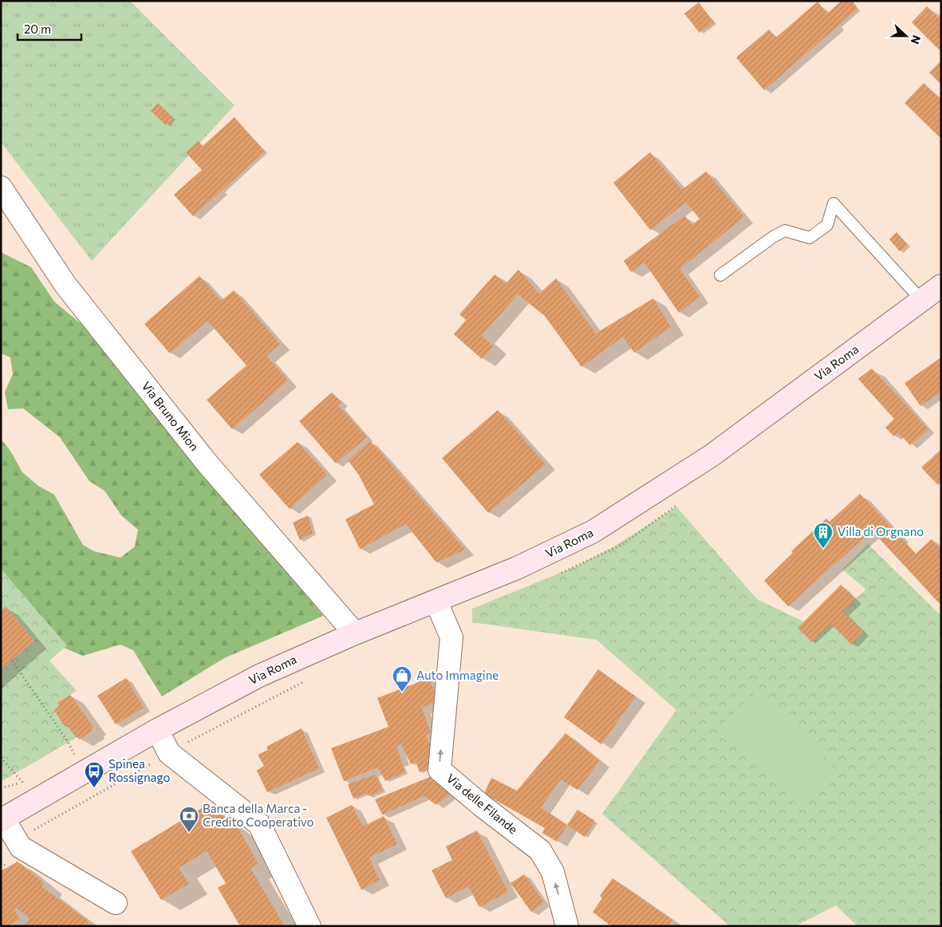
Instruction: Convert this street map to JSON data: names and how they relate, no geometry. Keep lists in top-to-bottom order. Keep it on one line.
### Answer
{"streets":{"street":["Via Roma","Via Bruno Mion","Via delle Filande"]},"crossings":[["Via Roma","Via Bruno Mion"],["Via Roma","Via delle Filande"]],"one_way":["Via delle Filande"],"places":{"building":["Villa di Orgnano"],"shop":["Auto Immagine"],"bus stop":["Spinea Rossignago"],"bank":["Banca della Marca - Credito Cooperativo"]},"scale_bar":"20 m","north":"right"}
